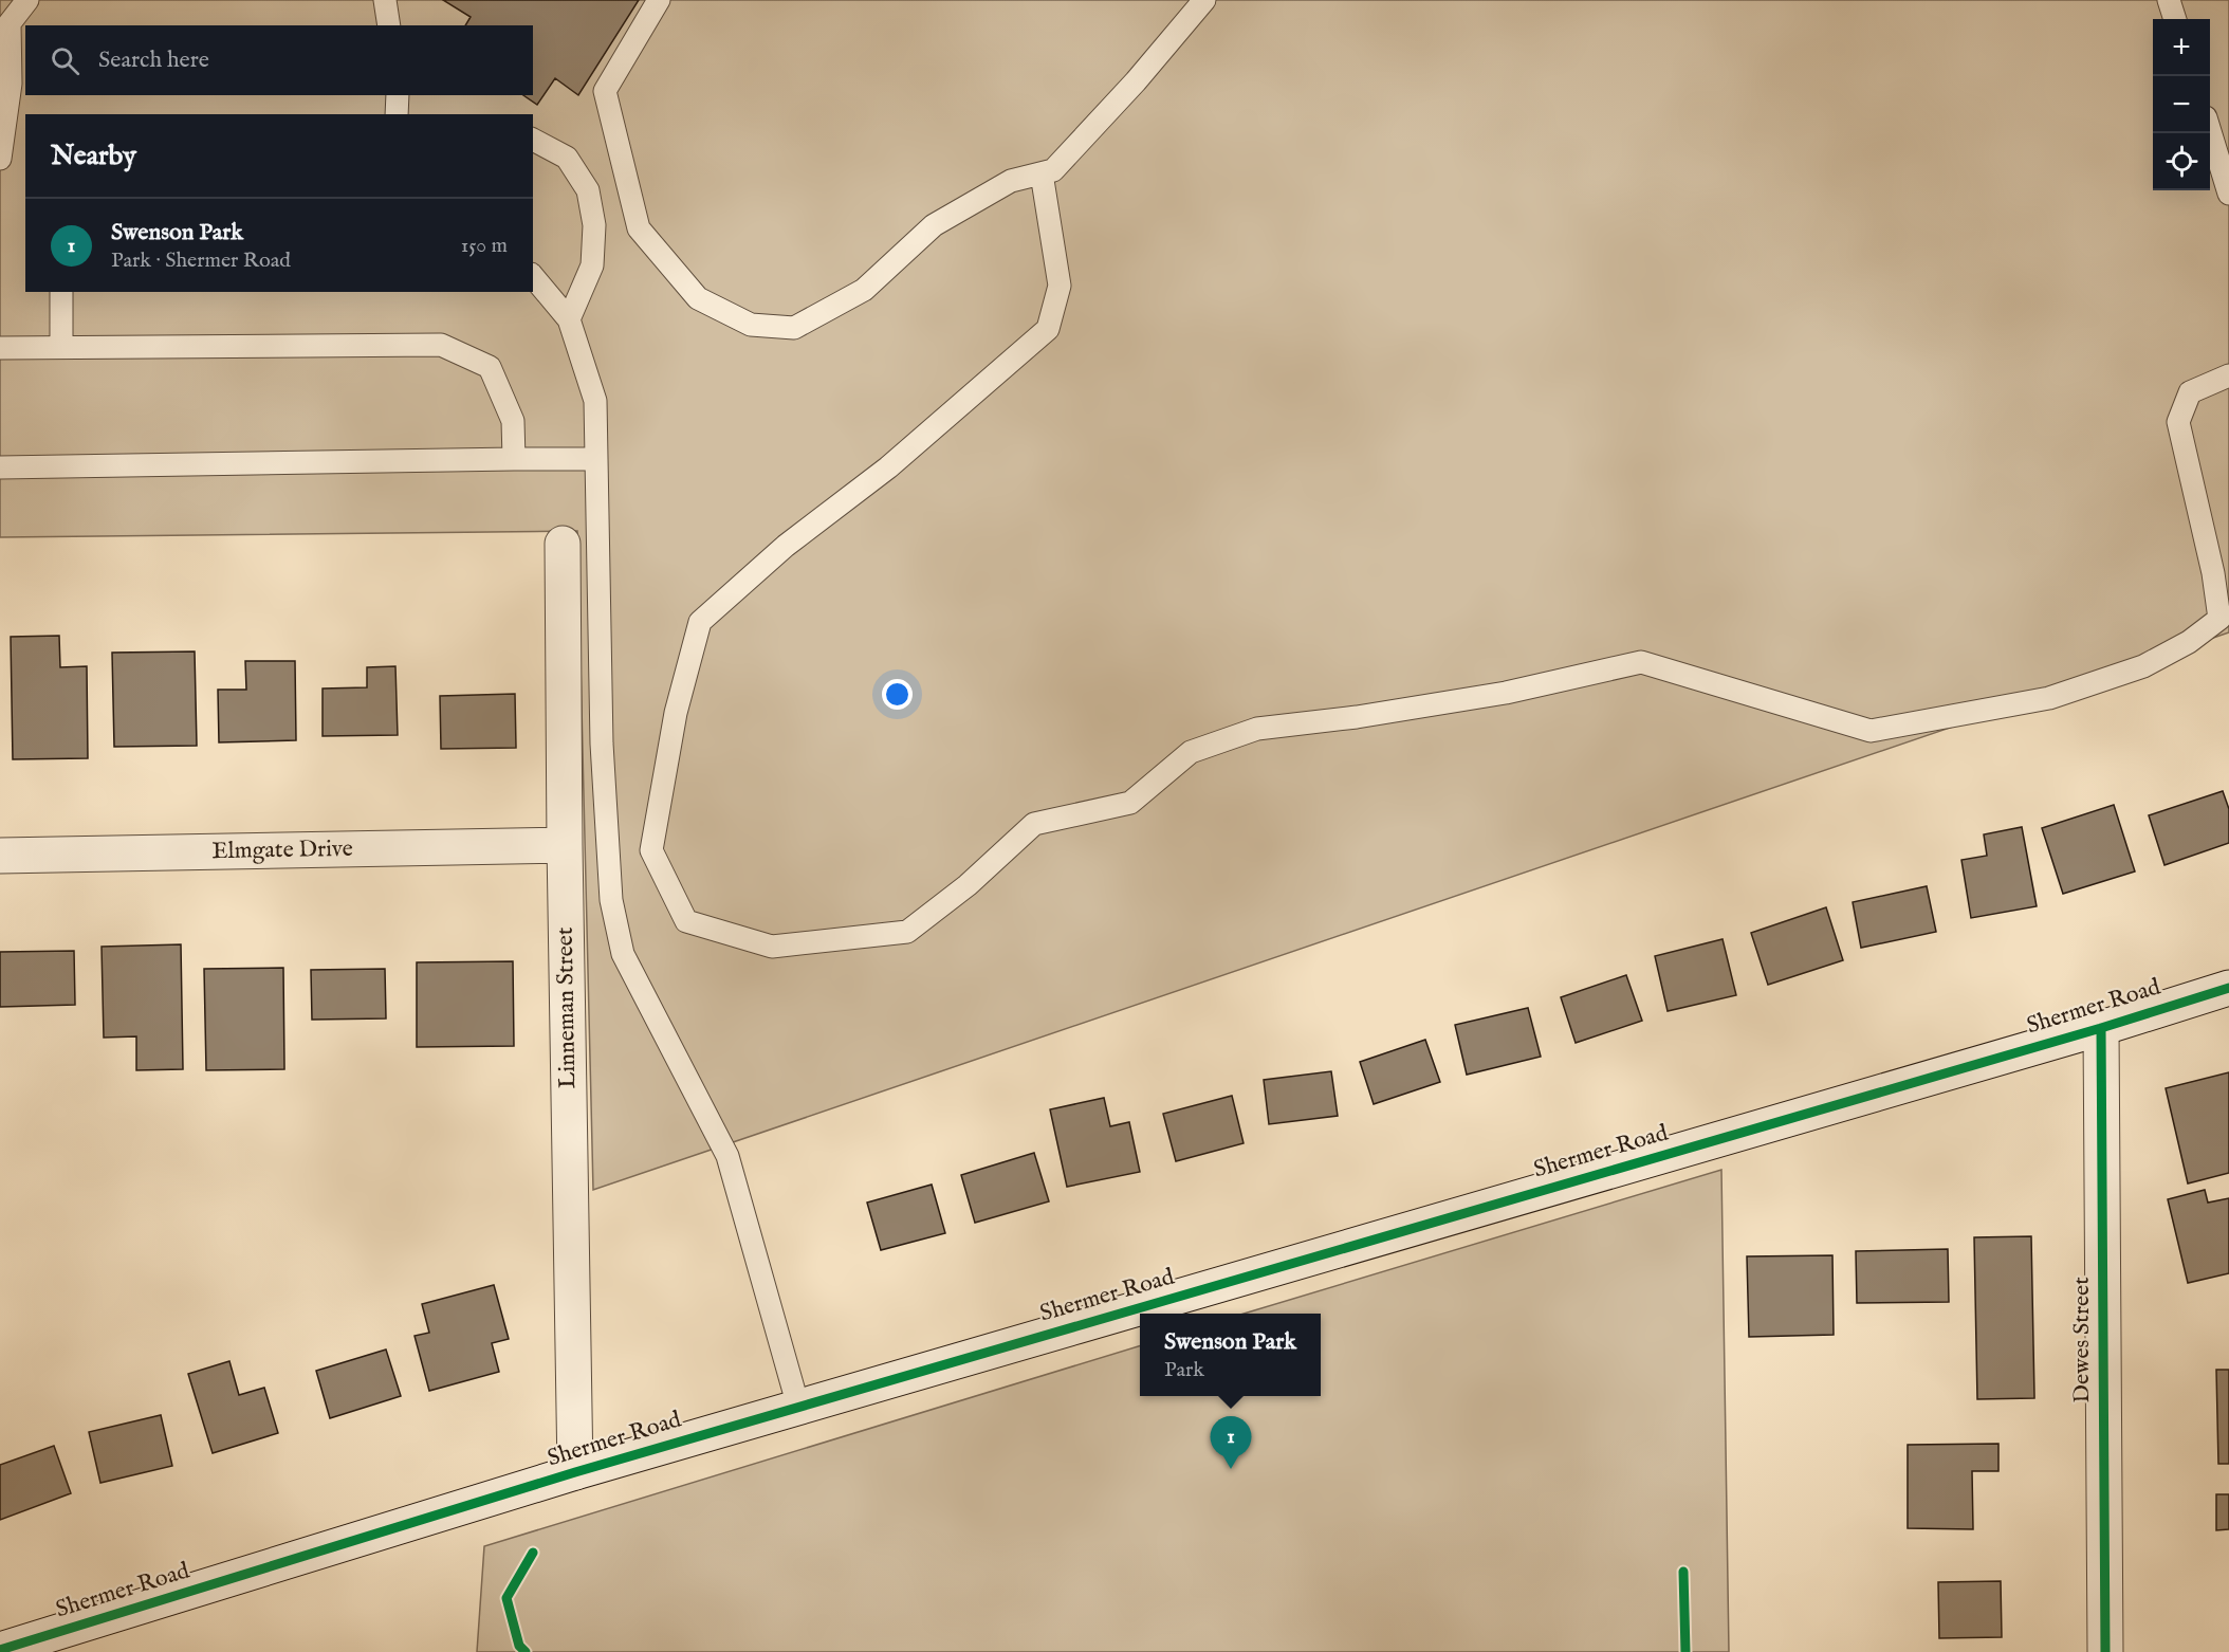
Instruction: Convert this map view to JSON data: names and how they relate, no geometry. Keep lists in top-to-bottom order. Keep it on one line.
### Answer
{"streets":{"main road":["Elmgate Drive","Shermer Road","Linneman Street","Dewes Street"]},"crossings":[["Elmgate Drive","Linneman Street"],["Shermer Road","Linneman Street"],["Shermer Road","Dewes Street"]],"page":{"map_buttons":["+","−"],"search":"Search here","heading":"Nearby","list":[{"mark":"1","name":"Swenson Park","note":"Park · Shermer Road","value":"150 m"}],"popup":["Swenson Park","Park"],"pins":"1"}}
